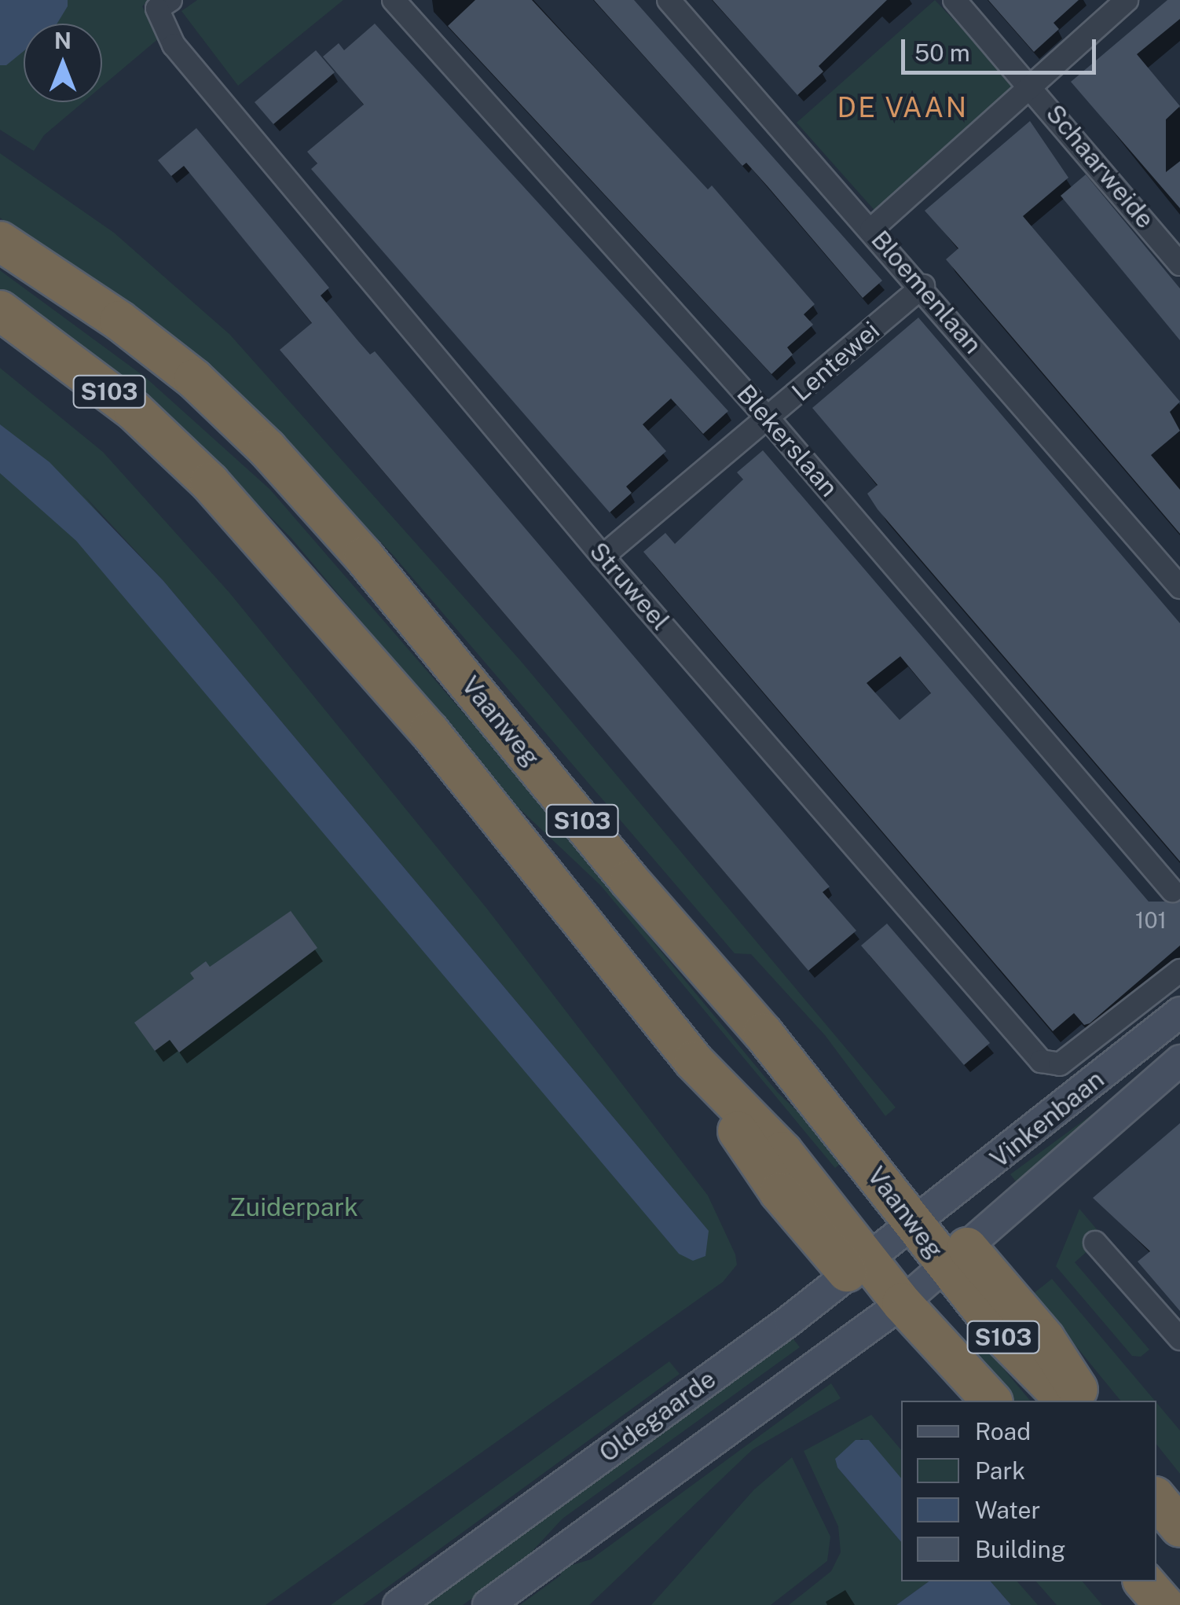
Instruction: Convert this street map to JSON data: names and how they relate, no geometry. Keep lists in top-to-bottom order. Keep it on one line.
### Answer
{"streets":{"highway":["S103","Vaanweg"],"main road":["Vinkenbaan","Oldegaarde"],"street":["Schaarweide","Bloemenlaan","Lentewei","Blekerslaan","Struweel"]},"crossings":[["Bloemenlaan","Lentewei"],["Lentewei","Blekerslaan"],["Lentewei","Struweel"],["S103","Oldegaarde"],["Struweel","Vinkenbaan"],["Vaanweg","Vinkenbaan"],["Vaanweg","Oldegaarde"],["Vinkenbaan","Oldegaarde"]],"districts":["DE VAAN"],"parks":["Zuiderpark"],"house_numbers":["101"],"legend":["Road","Park","Water","Building"],"scale_bar":"50 m","north":"top"}
